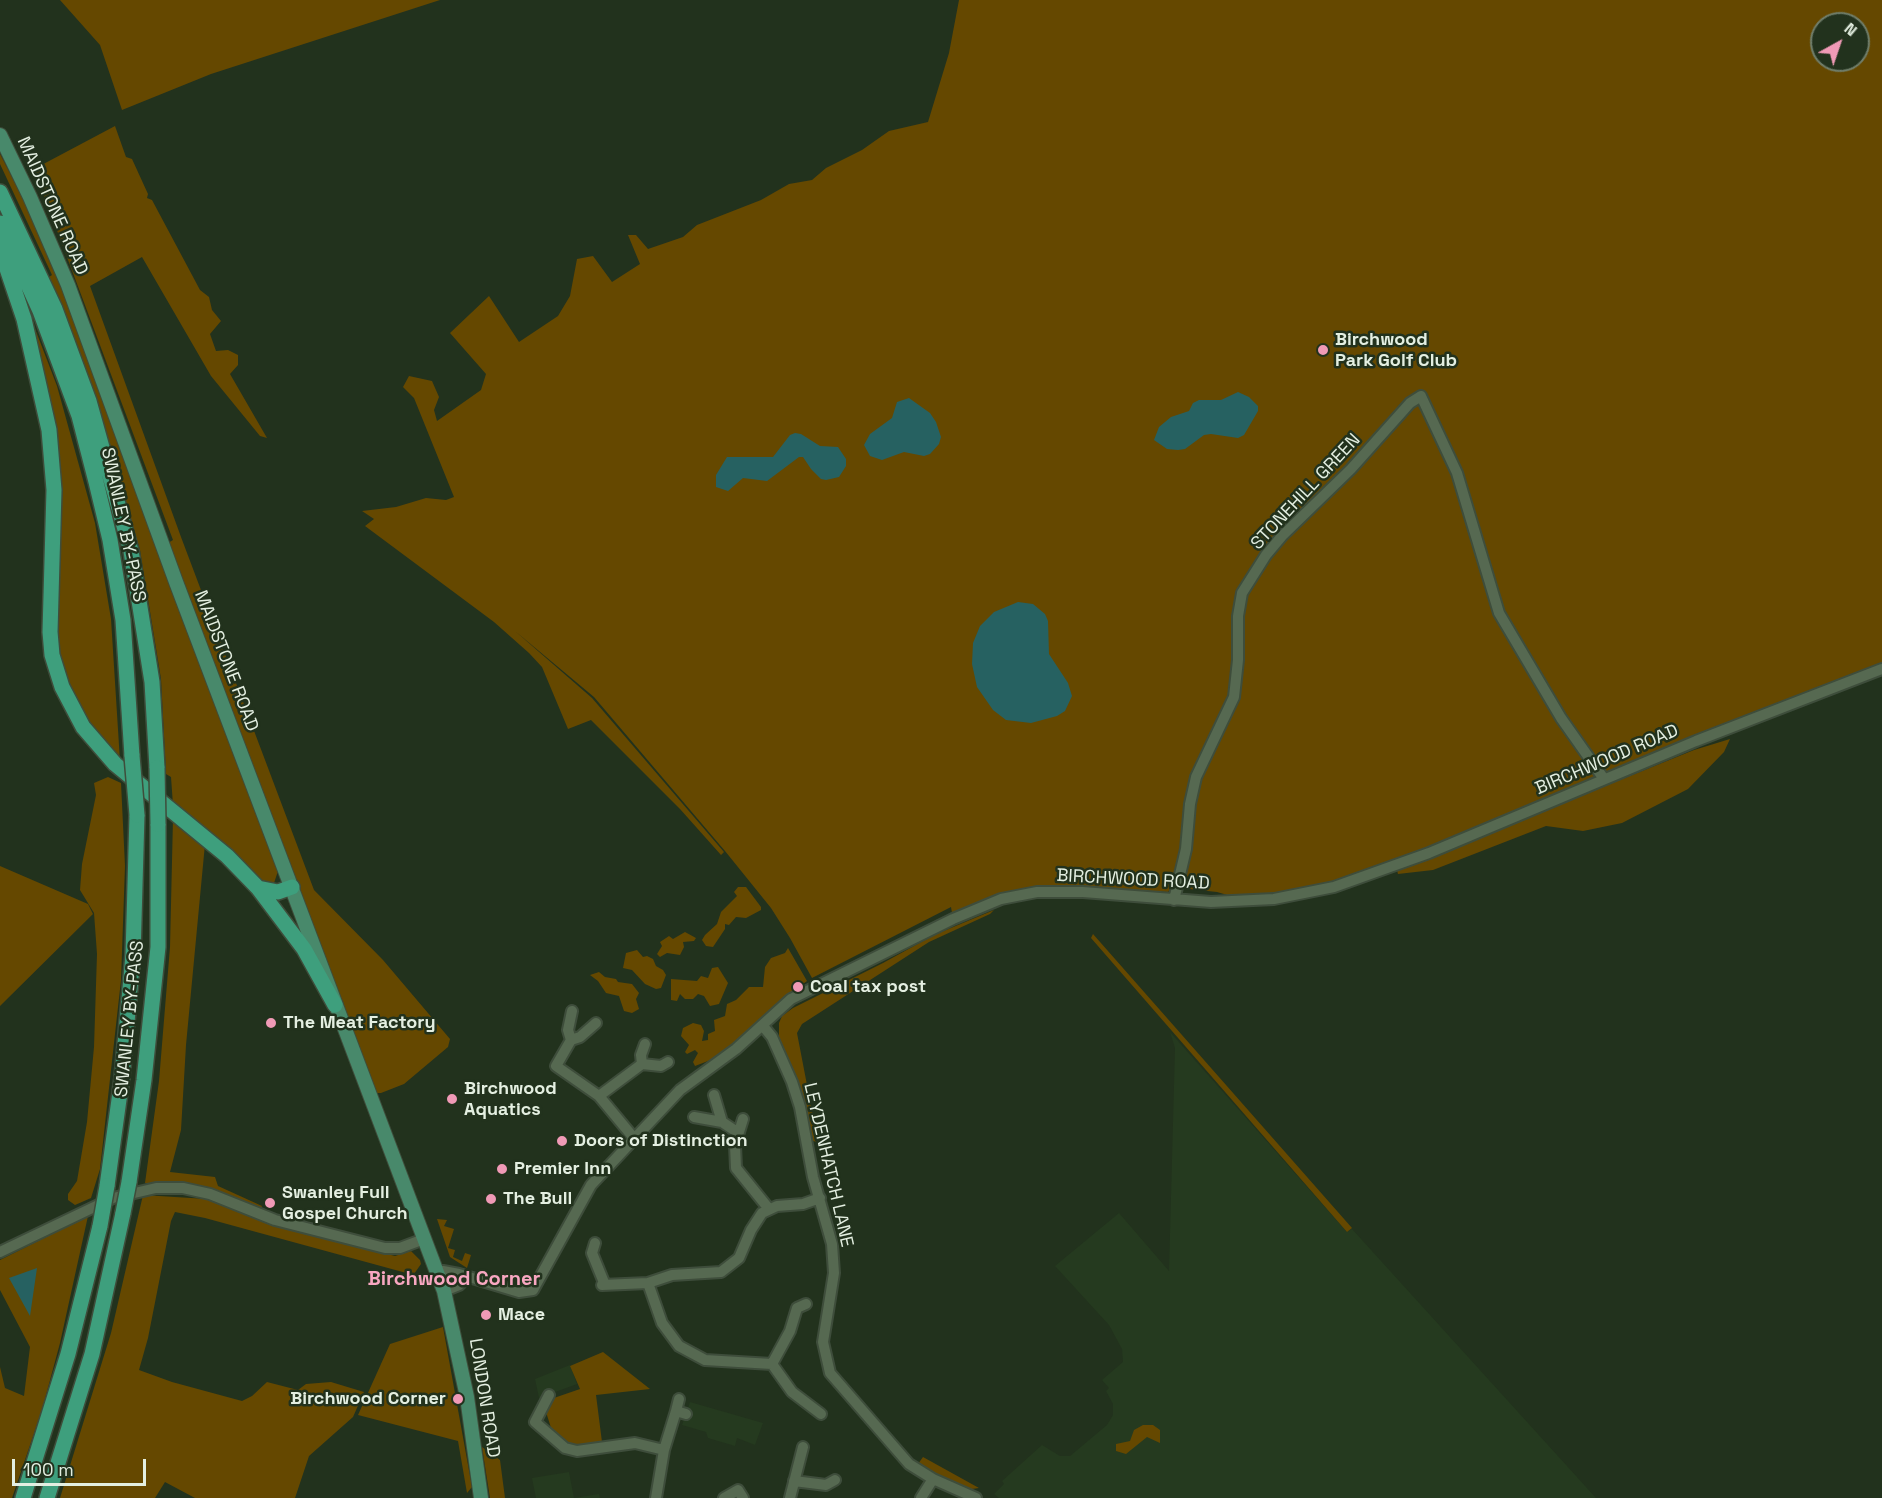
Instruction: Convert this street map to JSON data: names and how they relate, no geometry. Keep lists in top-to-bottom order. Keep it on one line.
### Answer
{"streets":{"highway":["SWANLEY BY-PASS"],"main road":["MAIDSTONE ROAD","LONDON ROAD"],"street":["STONEHILL GREEN","BIRCHWOOD ROAD","LEYDENHATCH LANE"]},"crossings":[["MAIDSTONE ROAD","LONDON ROAD"],["STONEHILL GREEN","BIRCHWOOD ROAD"],["BIRCHWOOD ROAD","LEYDENHATCH LANE"],["BIRCHWOOD ROAD","LONDON ROAD"]],"districts":["Birchwood Corner"],"places":["Birchwood Park Golf Club","Coal tax post","The Meat Factory","Birchwood Aquatics","Doors of Distinction","Premier Inn","The Bull","Swanley Full Gospel Church","Mace","Birchwood Corner"],"scale_bar":"100 m","north":"top right"}
